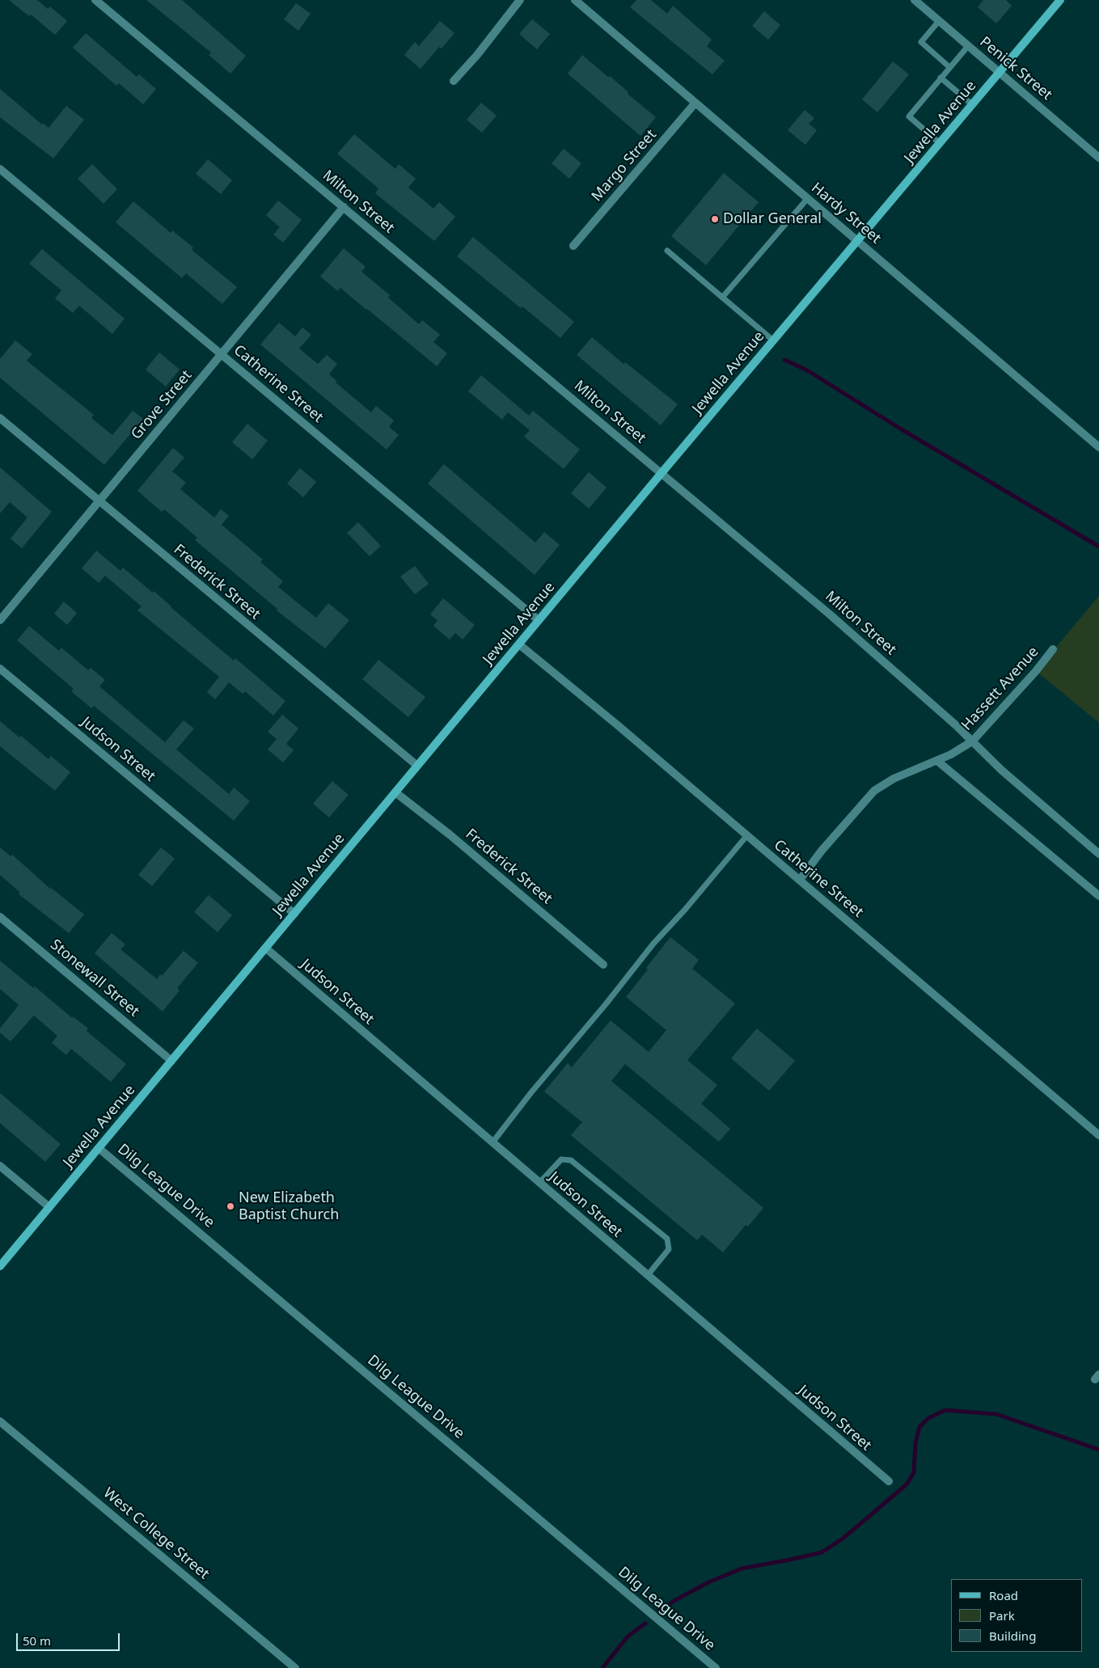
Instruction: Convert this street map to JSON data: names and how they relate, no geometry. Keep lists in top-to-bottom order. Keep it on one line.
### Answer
{"streets":{"main road":["Jewella Avenue"],"street":["Penick Street","Margo Street","Milton Street","Hardy Street","Catherine Street","Grove Street","Frederick Street","Hassett Avenue","Judson Street","Stonewall Street","Dilg League Drive","West College Street"]},"crossings":[["Penick Street","Jewella Avenue"],["Jewella Avenue","Milton Street"],["Jewella Avenue","Hardy Street"],["Jewella Avenue","Catherine Street"],["Jewella Avenue","Frederick Street"],["Jewella Avenue","Judson Street"],["Jewella Avenue","Stonewall Street"],["Jewella Avenue","Dilg League Drive"],["Margo Street","Hardy Street"],["Milton Street","Grove Street"],["Milton Street","Hassett Avenue"],["Catherine Street","Grove Street"],["Catherine Street","Hassett Avenue"],["Grove Street","Frederick Street"]],"places":["Dollar General","New Elizabeth Baptist Church"],"legend":["Road","Park","Building"],"scale_bar":"50 m"}
